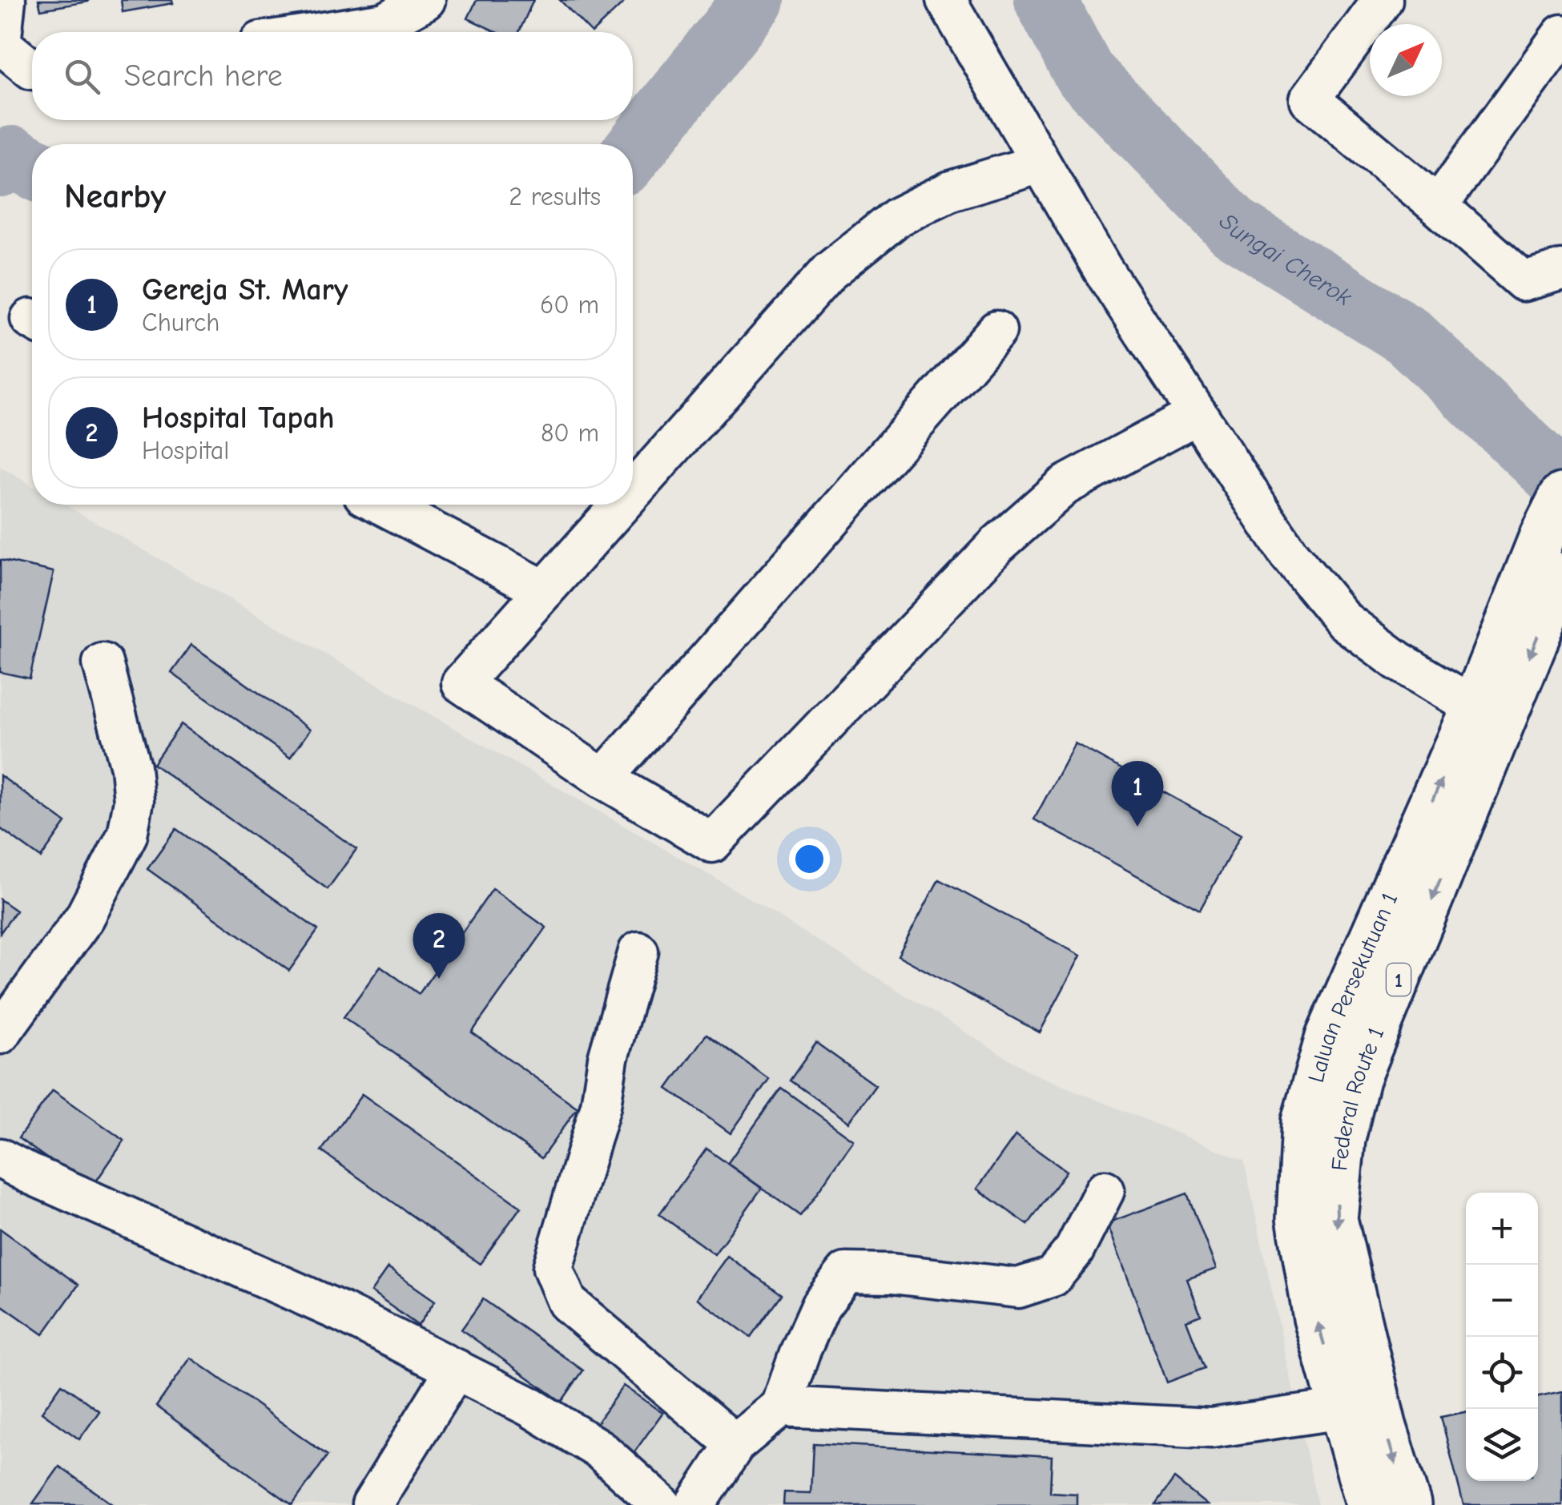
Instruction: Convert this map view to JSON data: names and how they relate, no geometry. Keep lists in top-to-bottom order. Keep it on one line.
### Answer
{"streets":{"highway":["1","Laluan Persekutuan 1","Federal Route 1"]},"crossings":[["Laluan Persekutuan 1","Federal Route 1"]],"one_way":["Laluan Persekutuan 1","Federal Route 1"],"water":["Sungai Cherok"],"north":"top right","page":{"search":"Search here","heading":["Nearby","2 results"],"list":[{"mark":"1","name":"Gereja St. Mary","note":"Church","value":"60 m"},{"mark":"2","name":"Hospital Tapah","note":"Hospital","value":"80 m"}],"pins":["1","2"],"map_buttons":["+","−"]}}
